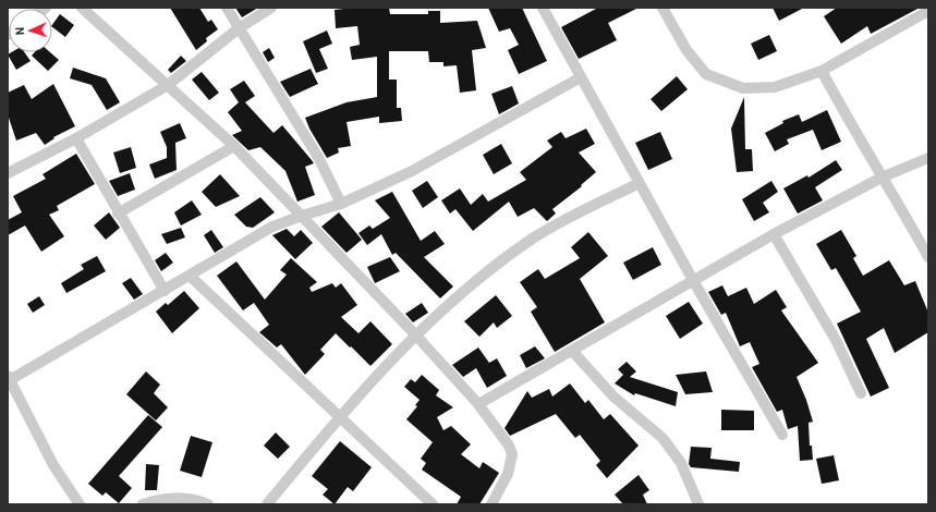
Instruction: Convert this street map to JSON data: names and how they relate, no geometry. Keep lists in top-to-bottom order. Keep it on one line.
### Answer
{"north":"left"}
